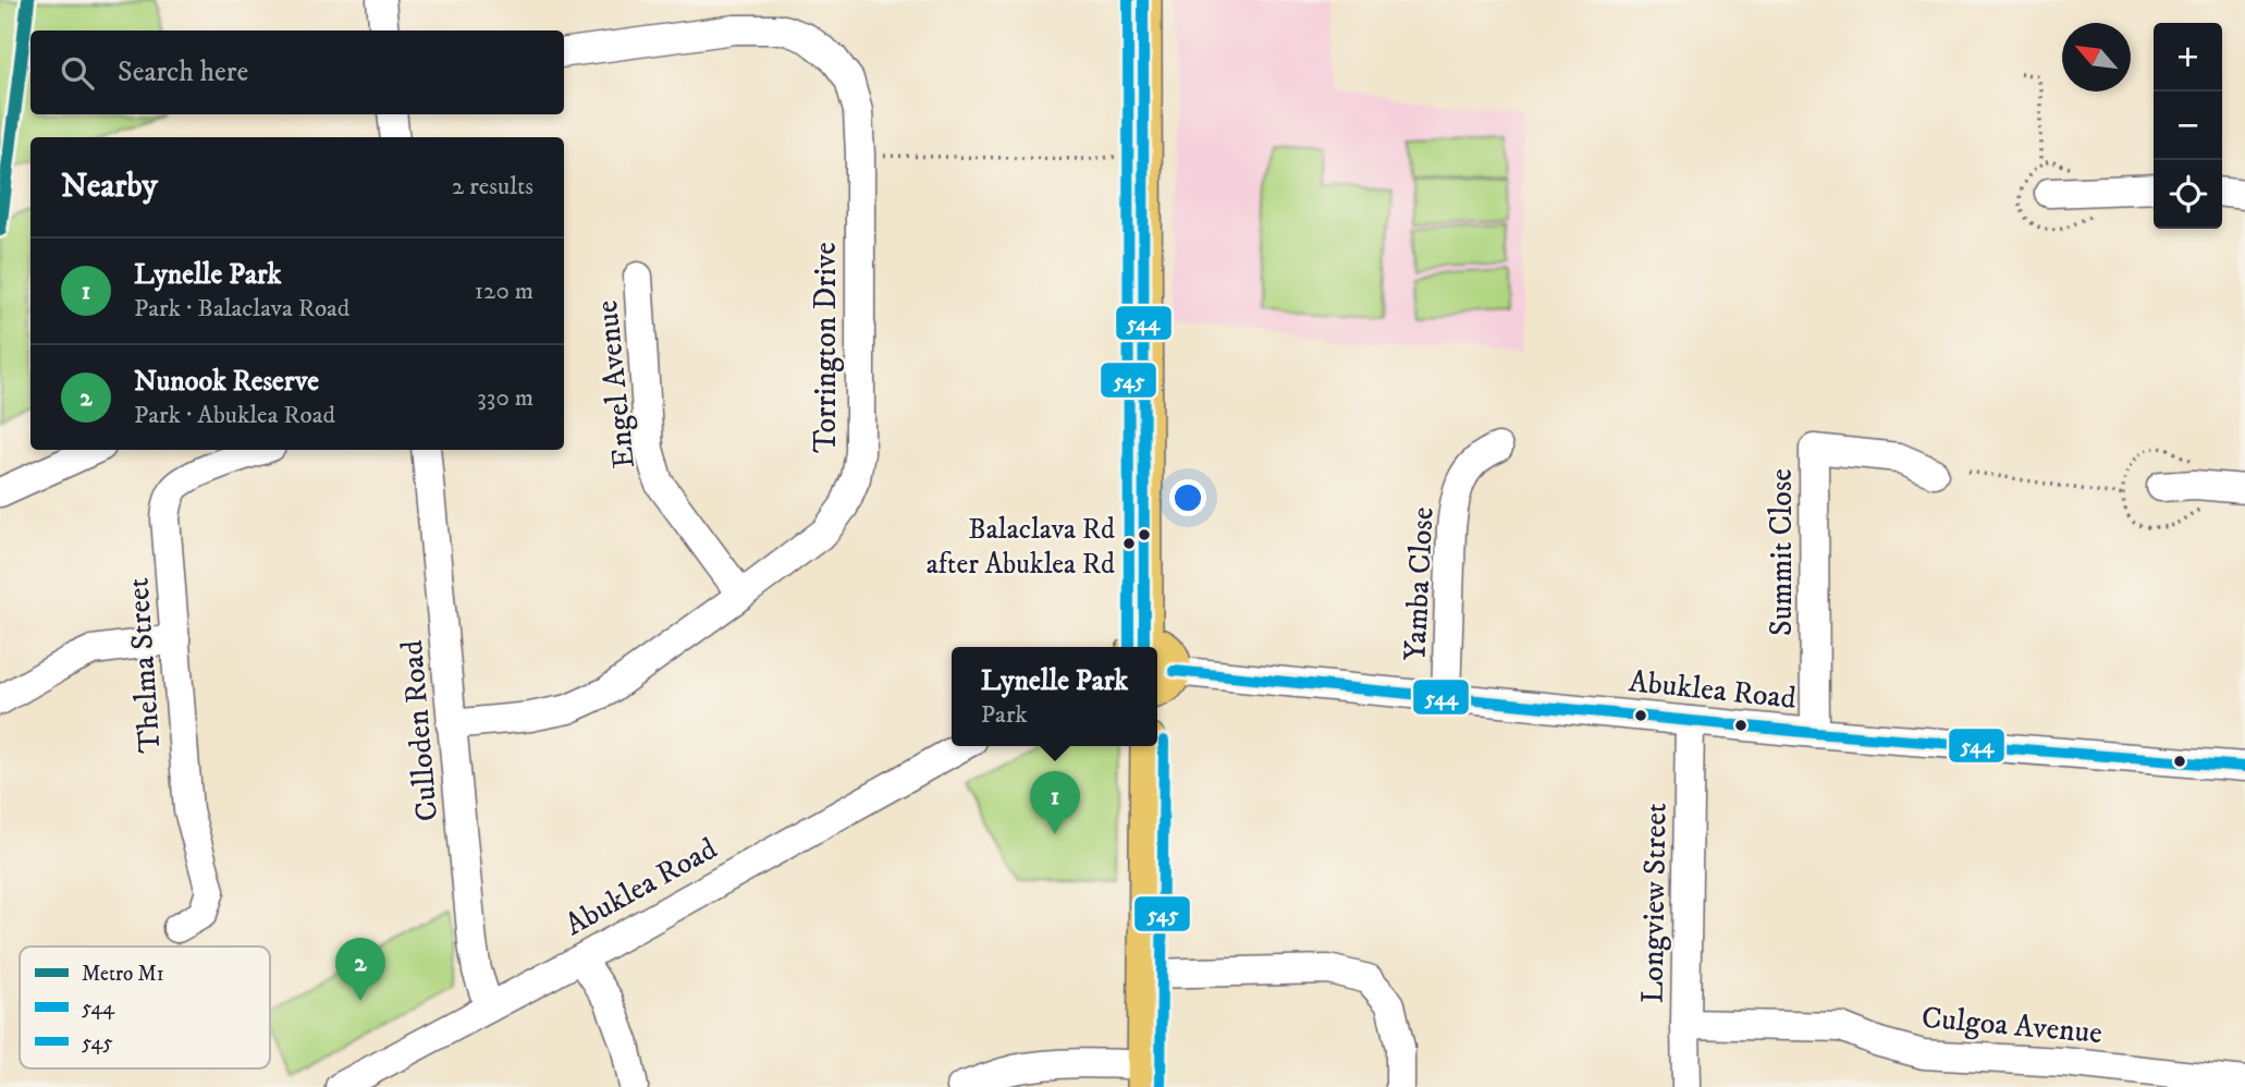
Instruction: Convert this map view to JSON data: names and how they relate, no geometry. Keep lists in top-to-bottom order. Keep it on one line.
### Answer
{"streets":{"street":["Torrington Drive","Engel Avenue","Summit Close","Yamba Close","Thelma Street","Abuklea Road","Culloden Road","Longview Street","Culgoa Avenue"]},"crossings":[["Torrington Drive","Engel Avenue"],["Torrington Drive","Culloden Road"],["Summit Close","Abuklea Road"],["Yamba Close","Abuklea Road"],["Abuklea Road","Culloden Road"],["Abuklea Road","Longview Street"],["Longview Street","Culgoa Avenue"]],"places":["Balaclava Rd after Abuklea Rd"],"lines":["metro line M1","transit line 544","transit line 545"],"legend":["Metro M1","544","545"],"north":"top left","page":{"map_buttons":["+","−"],"search":"Search here","heading":["Nearby","2 results"],"list":[{"mark":"1","name":"Lynelle Park","note":"Park · Balaclava Road","value":"120 m"},{"mark":"2","name":"Nunook Reserve","note":"Park · Abuklea Road","value":"330 m"}],"popup":["Lynelle Park","Park"],"pins":["1","2"]}}
